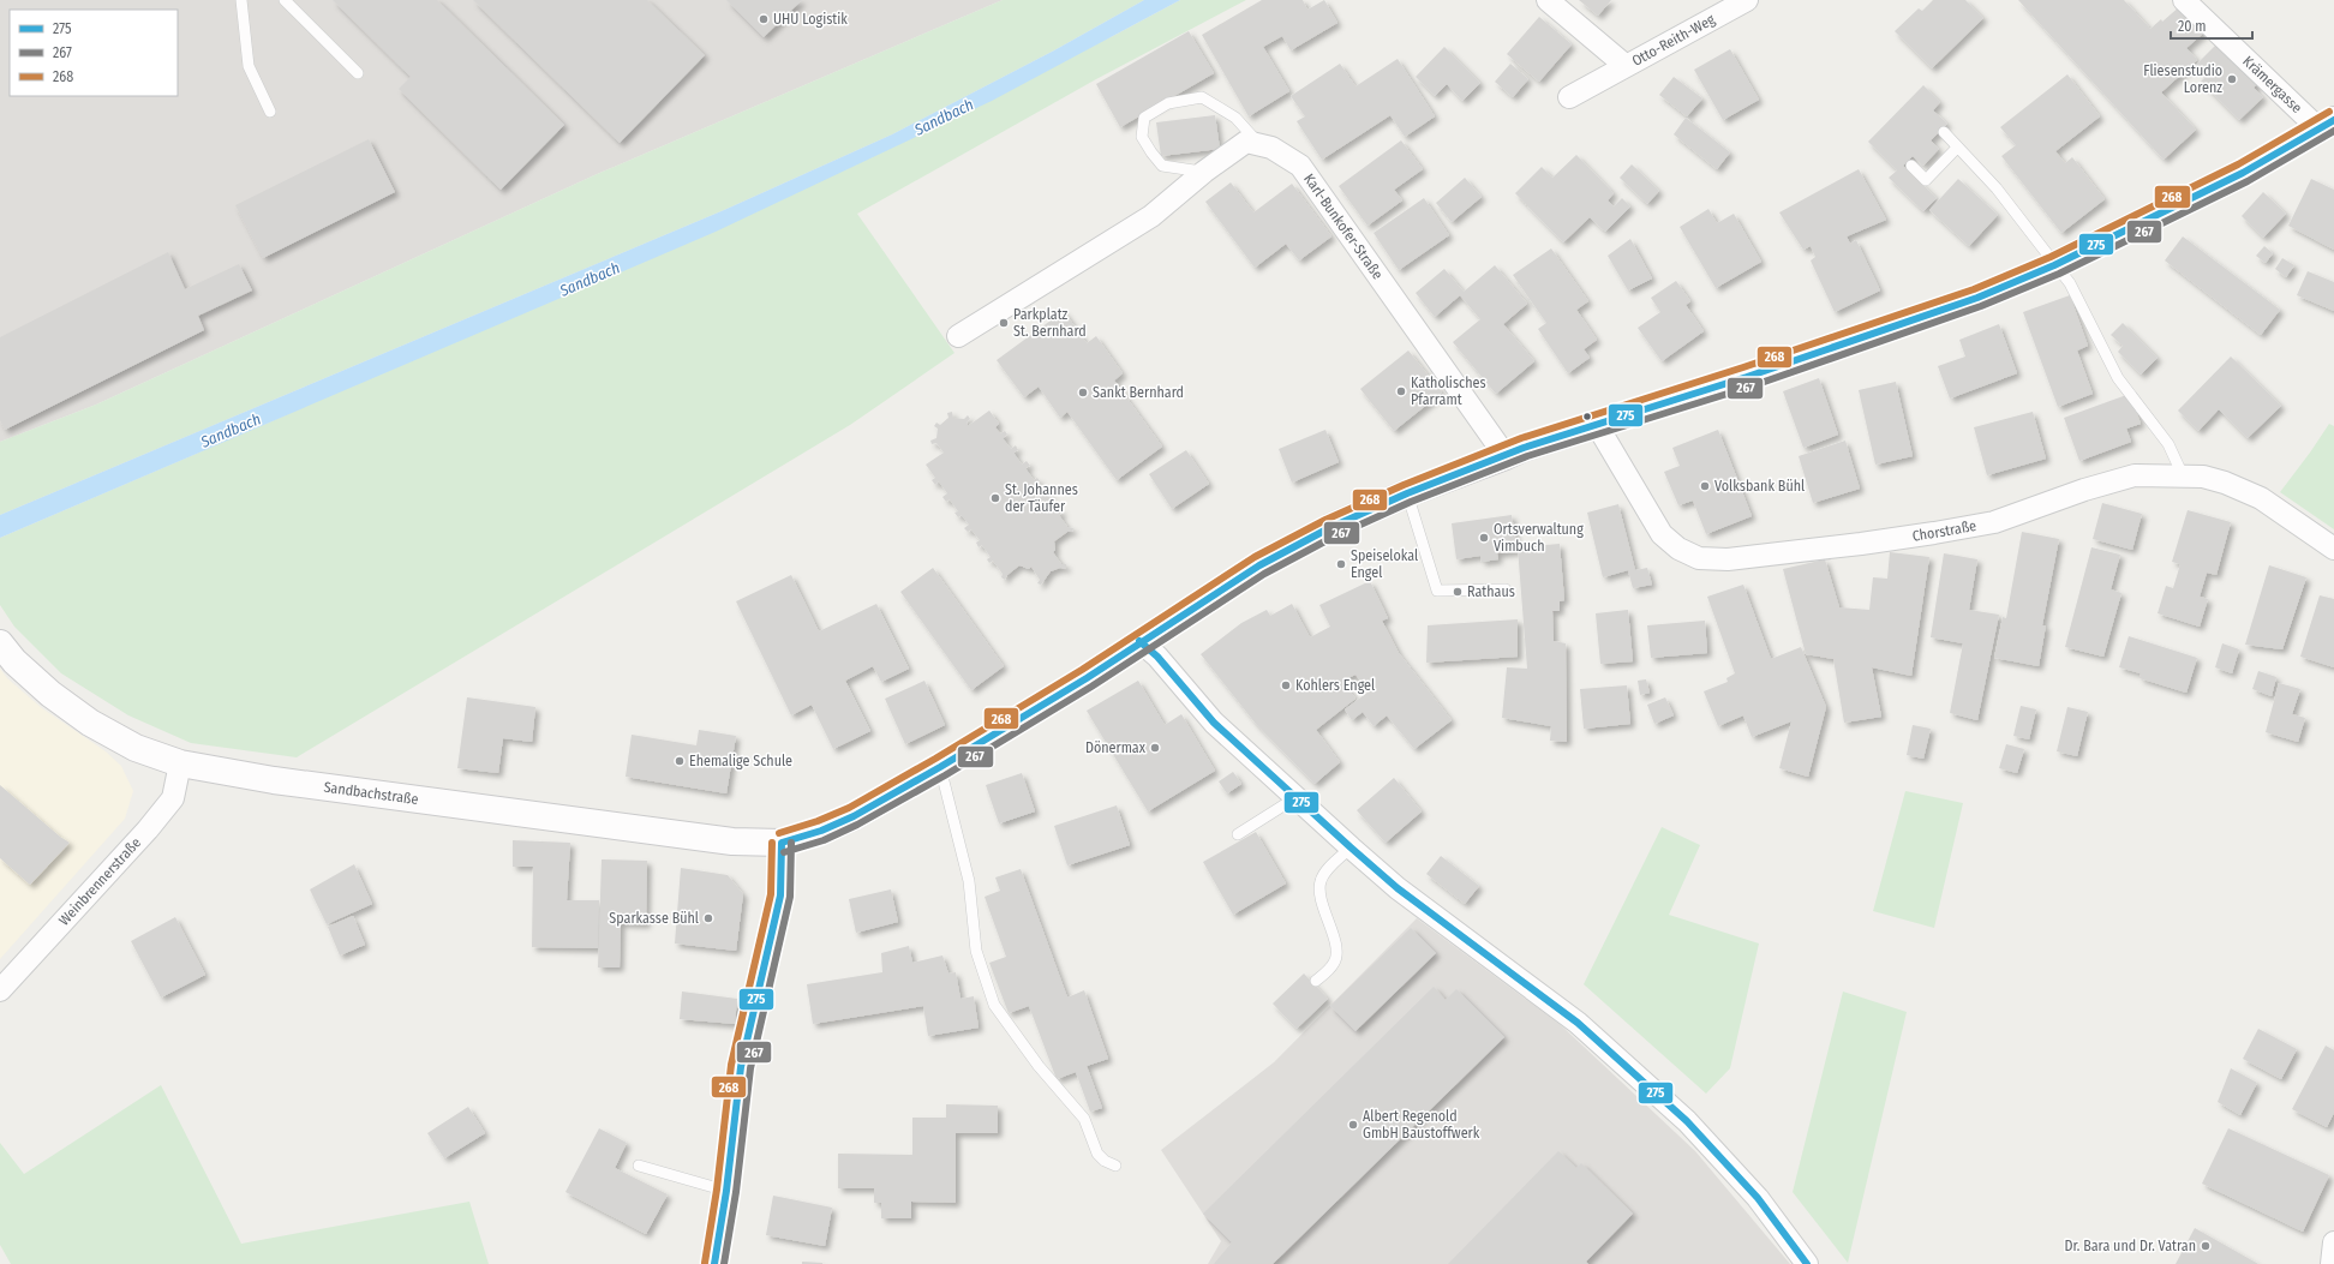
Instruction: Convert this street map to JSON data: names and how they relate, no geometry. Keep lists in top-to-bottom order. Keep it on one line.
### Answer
{"streets":{"street":["Otto-Reith-Weg","Krämergasse","Karl-Bunkofer-Straße","Chorstraße","Sandbachstraße","Weinbrennerstraße"]},"crossings":[["Krämergasse","Sandbachstraße"],["Karl-Bunkofer-Straße","Sandbachstraße"],["Chorstraße","Sandbachstraße"],["Sandbachstraße","Weinbrennerstraße"]],"water":["Sandbach"],"places":["UHU Logistik","Fliesenstudio Lorenz","Parkplatz St. Bernhard","Katholisches Pfarramt","Sankt Bernhard","Volksbank Bühl","St. Johannes der Täufer","Ortsverwaltung Vimbuch","Speiselokal Engel","Rathaus","Kohlers Engel","Dönermax","Ehemalige Schule","Sparkasse Bühl","Albert Regenold GmbH Baustoffwerk","Dr. Bara und Dr. Vatran"],"lines":["transit line 268","transit line 275","transit line 267"],"legend":["275","267","268"],"scale_bar":"20 m"}
